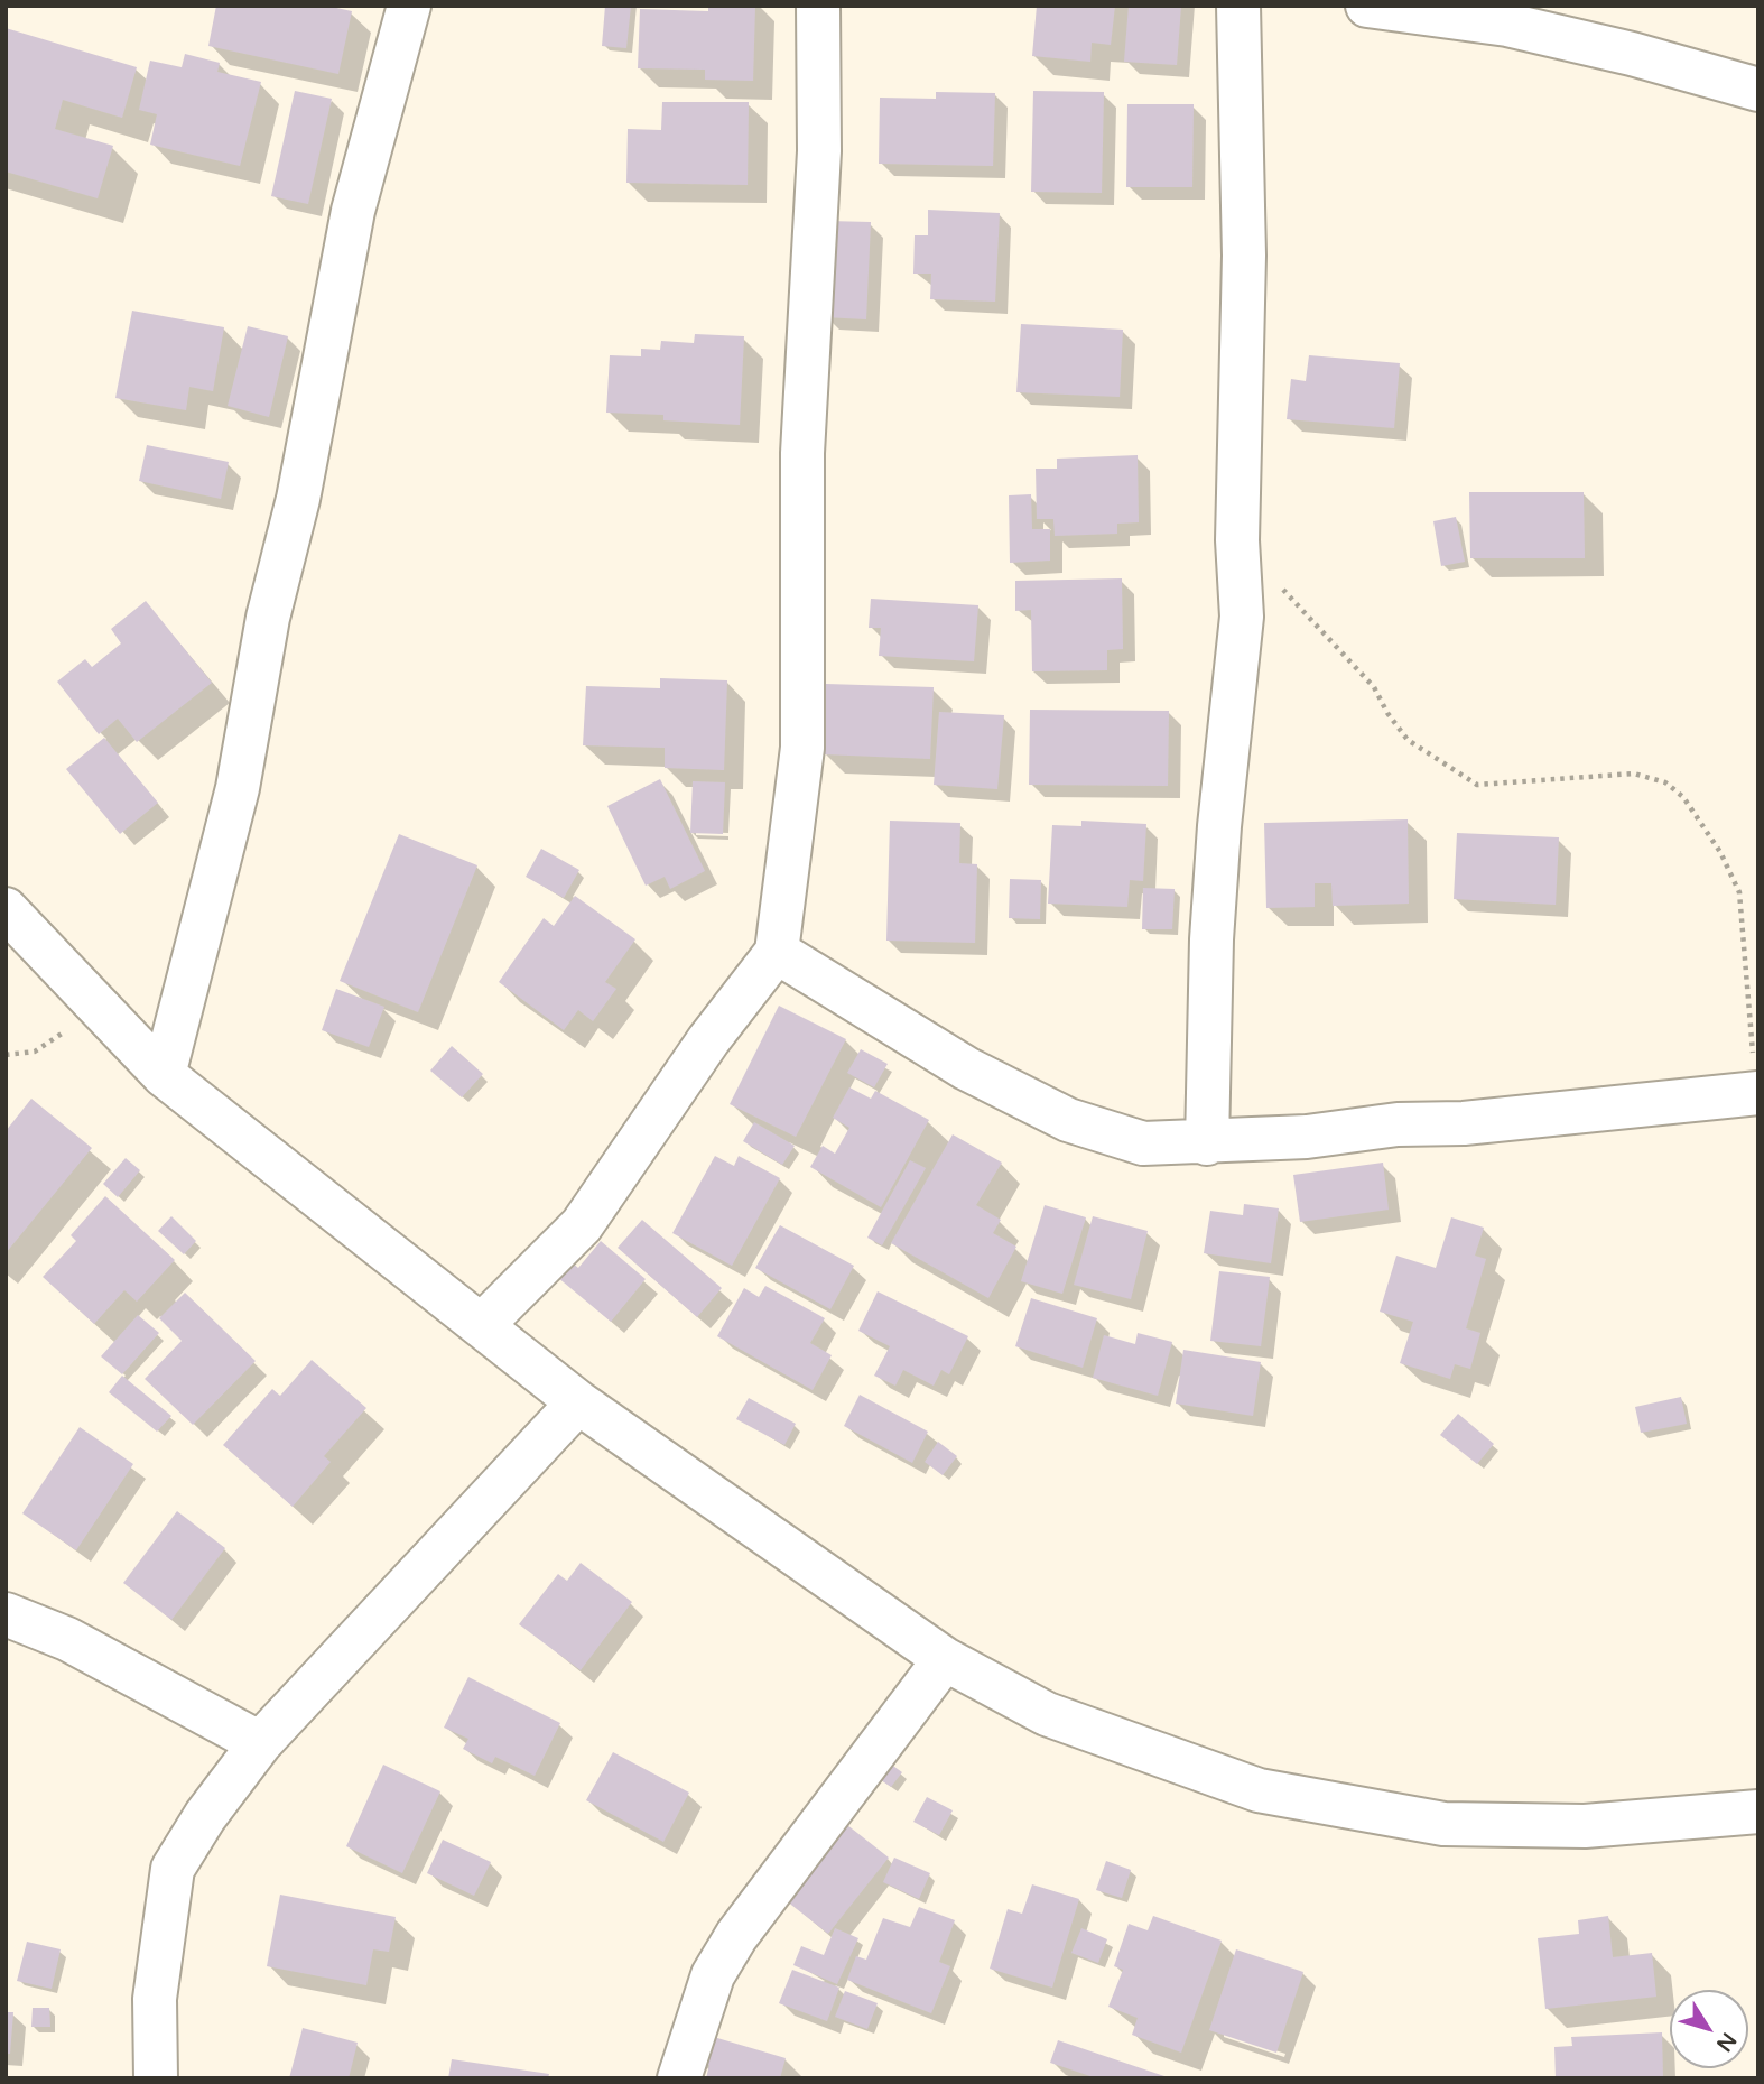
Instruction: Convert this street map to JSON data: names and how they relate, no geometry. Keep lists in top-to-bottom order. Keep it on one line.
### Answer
{"north":"bottom right"}
